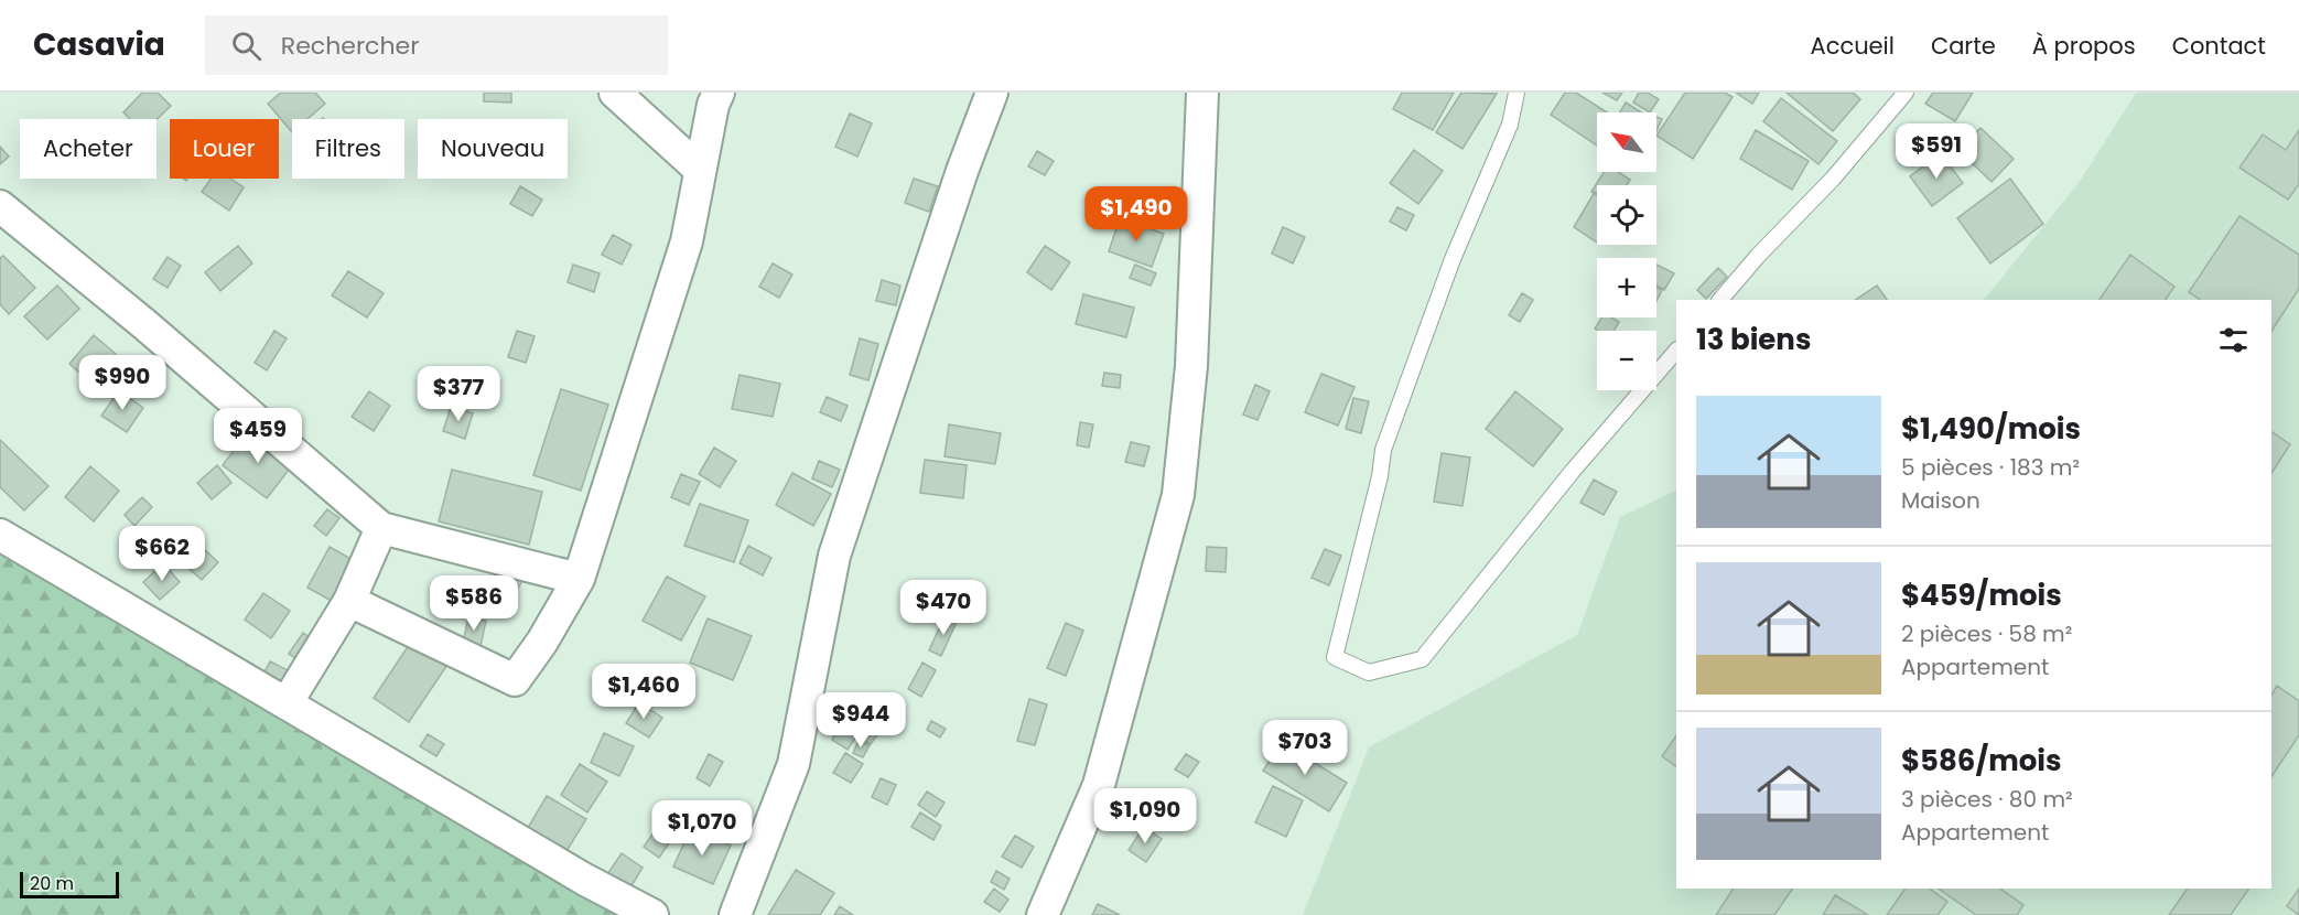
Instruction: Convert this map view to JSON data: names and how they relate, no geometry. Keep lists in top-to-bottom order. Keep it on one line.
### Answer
{"scale_bar":"20 m","north":"top left","page":{"header":"Casavia","search":"Rechercher","nav":["Accueil","Carte","À propos","Contact"],"map_buttons":["+","−"],"chip":["Acheter","Louer","Filtres","Nouveau"],"price":["$591","$1,490","$990","$377","$459","$662","$586","$470","$1,460","$944","$703","$1,090","$1,070"],"heading":"13 biens","list":[{"name":"$1,490/mois","note":"5 pièces · 183 m² · Maison"},{"name":"$459/mois","note":"2 pièces · 58 m² · Appartement"},{"name":"$586/mois","note":"3 pièces · 80 m² · Appartement"}],"scale":"20 m"}}
